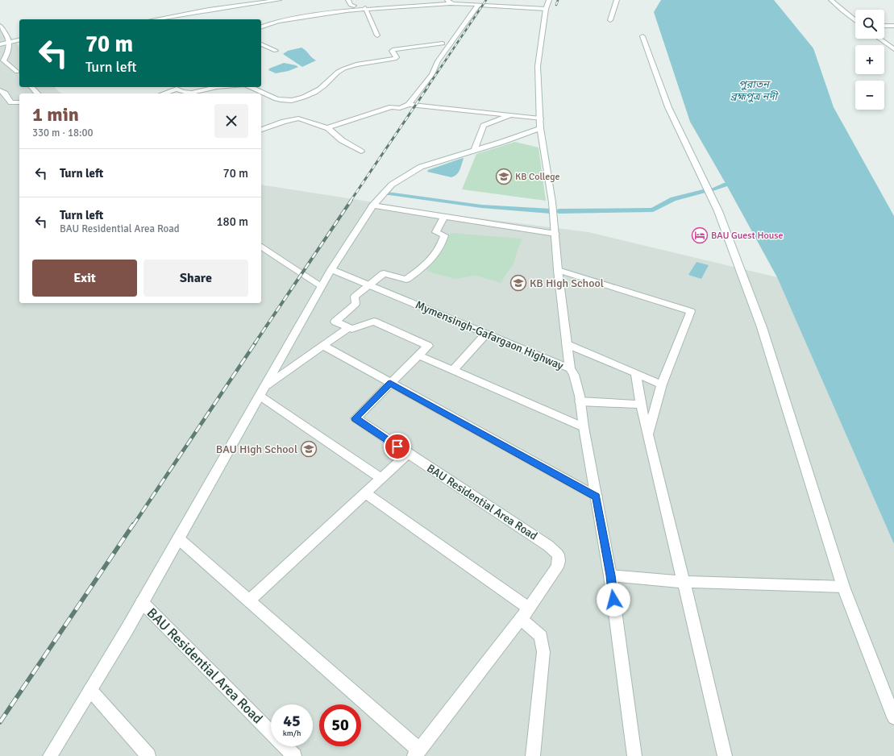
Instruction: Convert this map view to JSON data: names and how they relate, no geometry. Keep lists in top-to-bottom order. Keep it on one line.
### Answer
{"streets":{"street":["Mymensingh-Gafargaon Highway","BAU Residential Area Road"]},"water":["পুরাতন ব্রহ্মপুত্র নদী"],"places":{"school or university":["KB College","KB High School","BAU High School"],"hotel":["BAU Guest House"]},"page":{"map_buttons":["+","−"],"turn":["70 m","Turn left"],"heading":["1 min","330 m · 18:00"],"list":[{"name":"Turn left","value":"70 m"},{"name":"Turn left","note":"BAU Residential Area Road","value":"180 m"}],"buttons":["Exit","Share"],"speed":"45 km/h","limit":"50"}}
